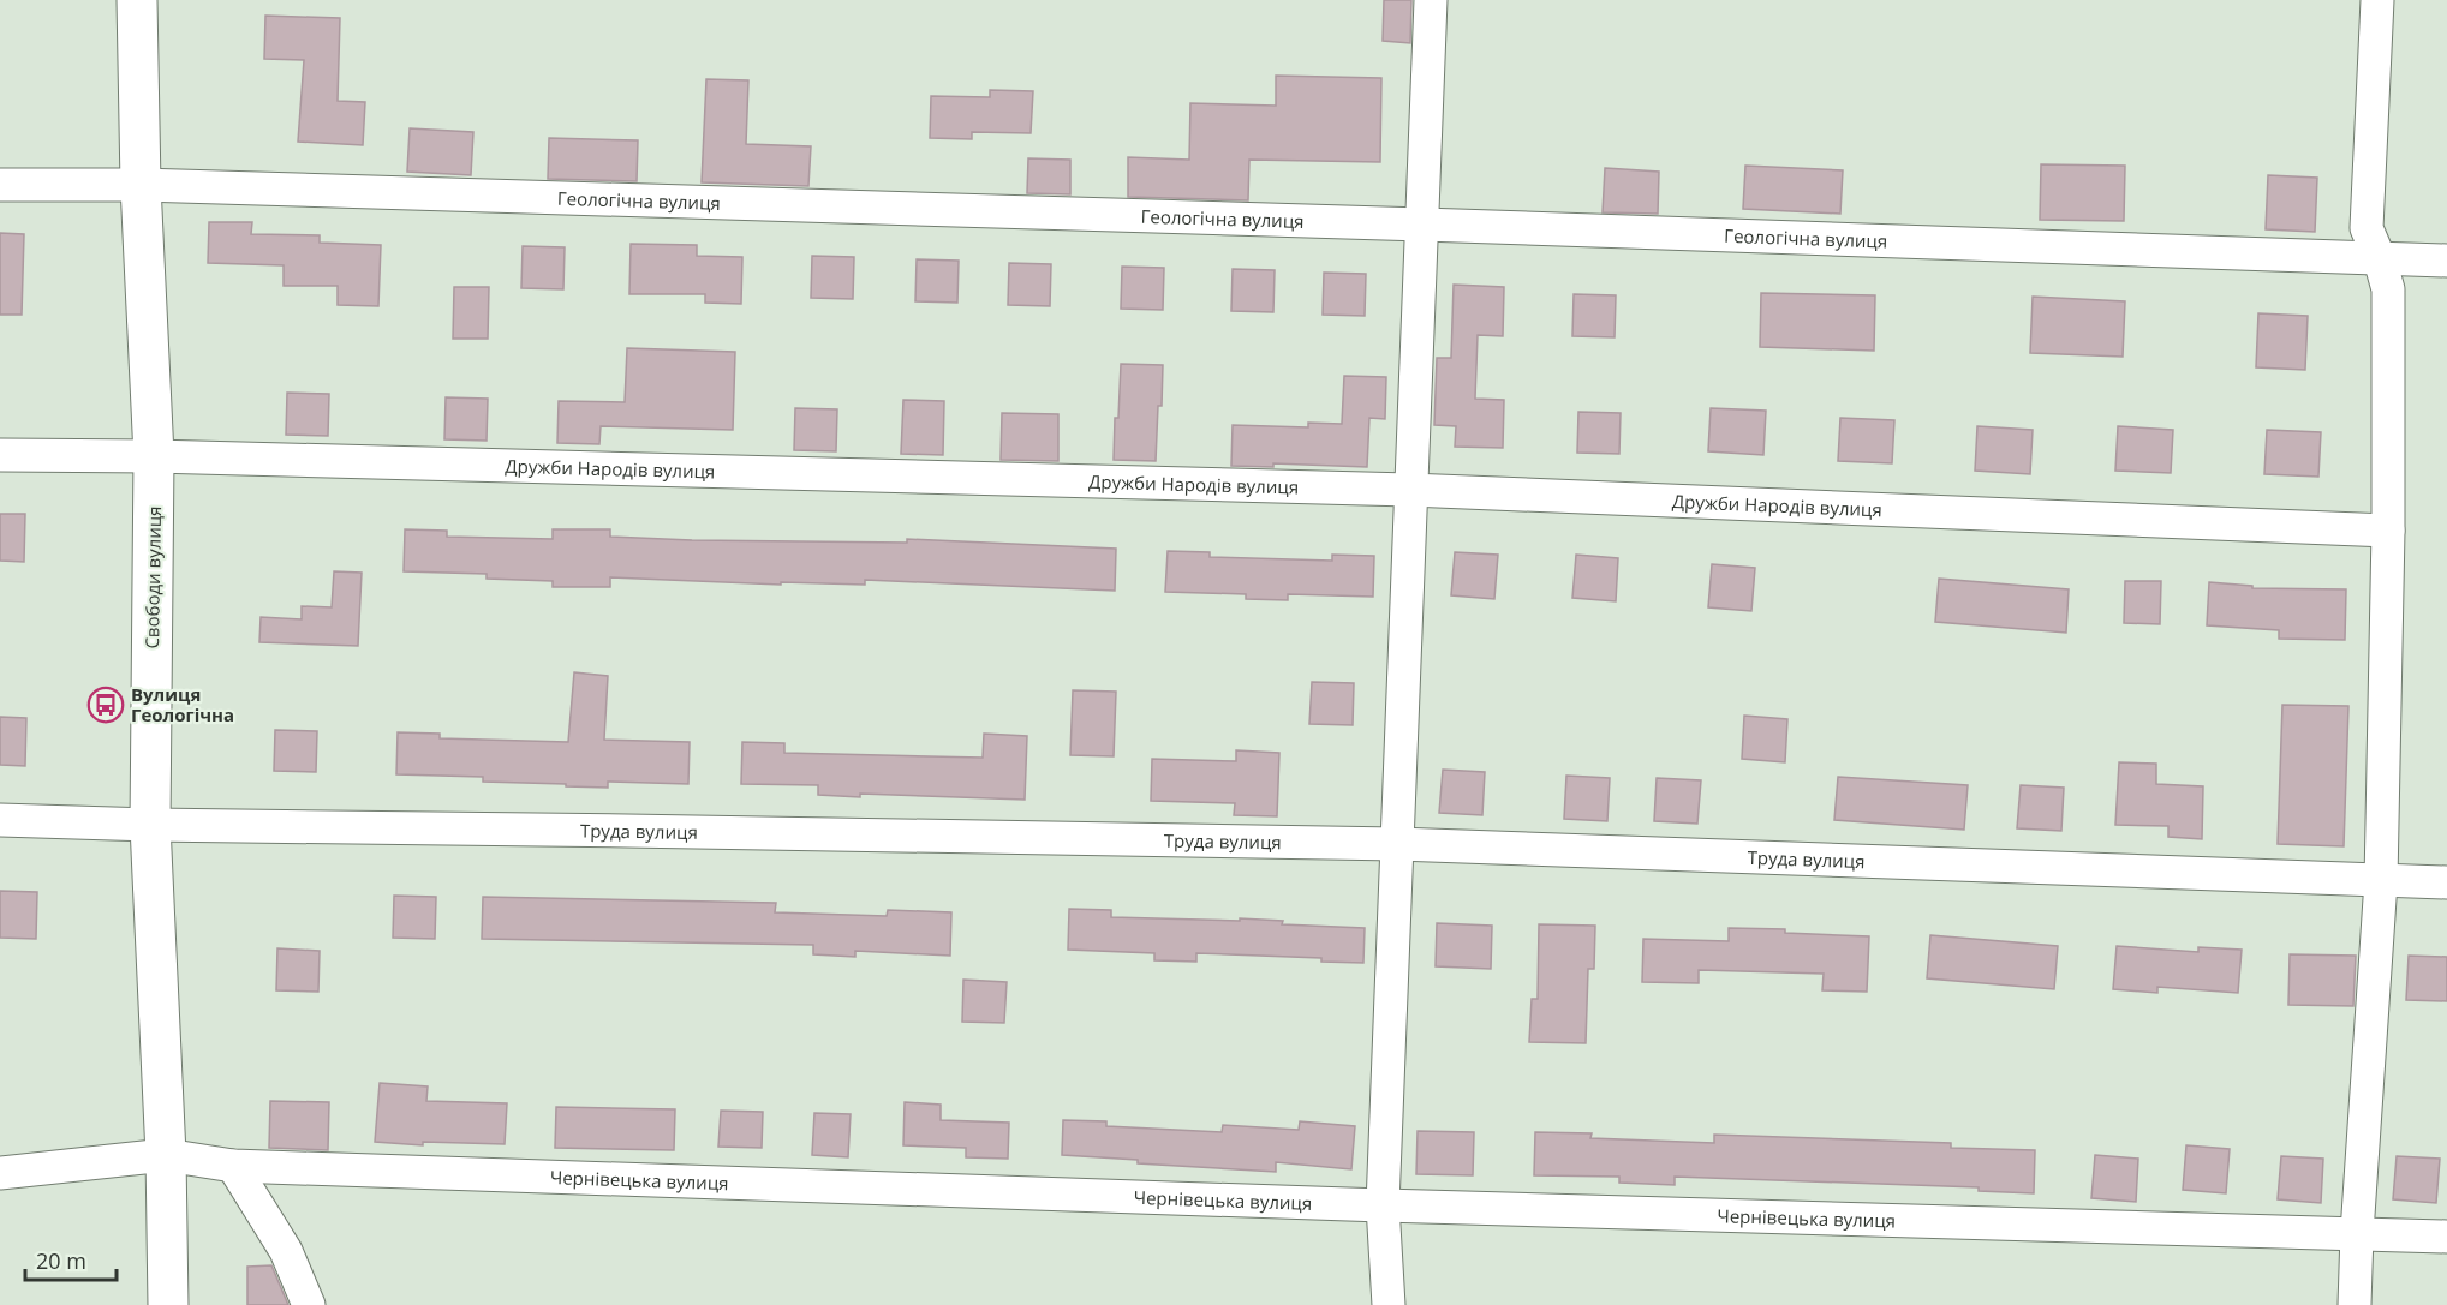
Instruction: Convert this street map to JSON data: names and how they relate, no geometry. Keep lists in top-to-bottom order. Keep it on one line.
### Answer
{"streets":{"main road":["Свободи вулиця"],"street":["Геологічна вулиця","Дружби Народів вулиця","Труда вулиця","Чернівецька вулиця"]},"crossings":[["Геологічна вулиця","Свободи вулиця"],["Дружби Народів вулиця","Свободи вулиця"],["Свободи вулиця","Труда вулиця"],["Свободи вулиця","Чернівецька вулиця"]],"places":{"bus stop":["Вулиця Геологічна"]},"scale_bar":"20 m"}
